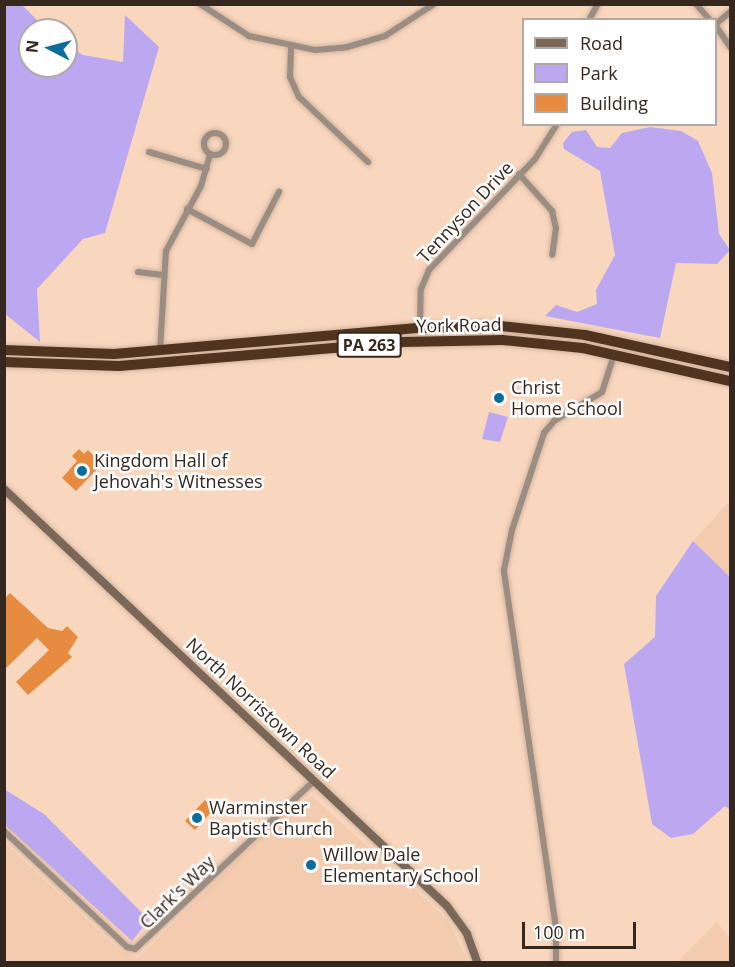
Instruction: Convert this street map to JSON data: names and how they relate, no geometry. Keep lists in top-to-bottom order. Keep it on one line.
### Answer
{"streets":{"highway":["York Road","PA 263"],"street":["Tennyson Drive","North Norristown Road","Clark's Way"]},"crossings":[["Tennyson Drive","York Road"],["North Norristown Road","Clark's Way"]],"places":["Christ Home School","Kingdom Hall of Jehovah's Witnesses","Warminster Baptist Church","Willow Dale Elementary School"],"legend":["Road","Park","Building"],"scale_bar":"100 m","north":"left"}
